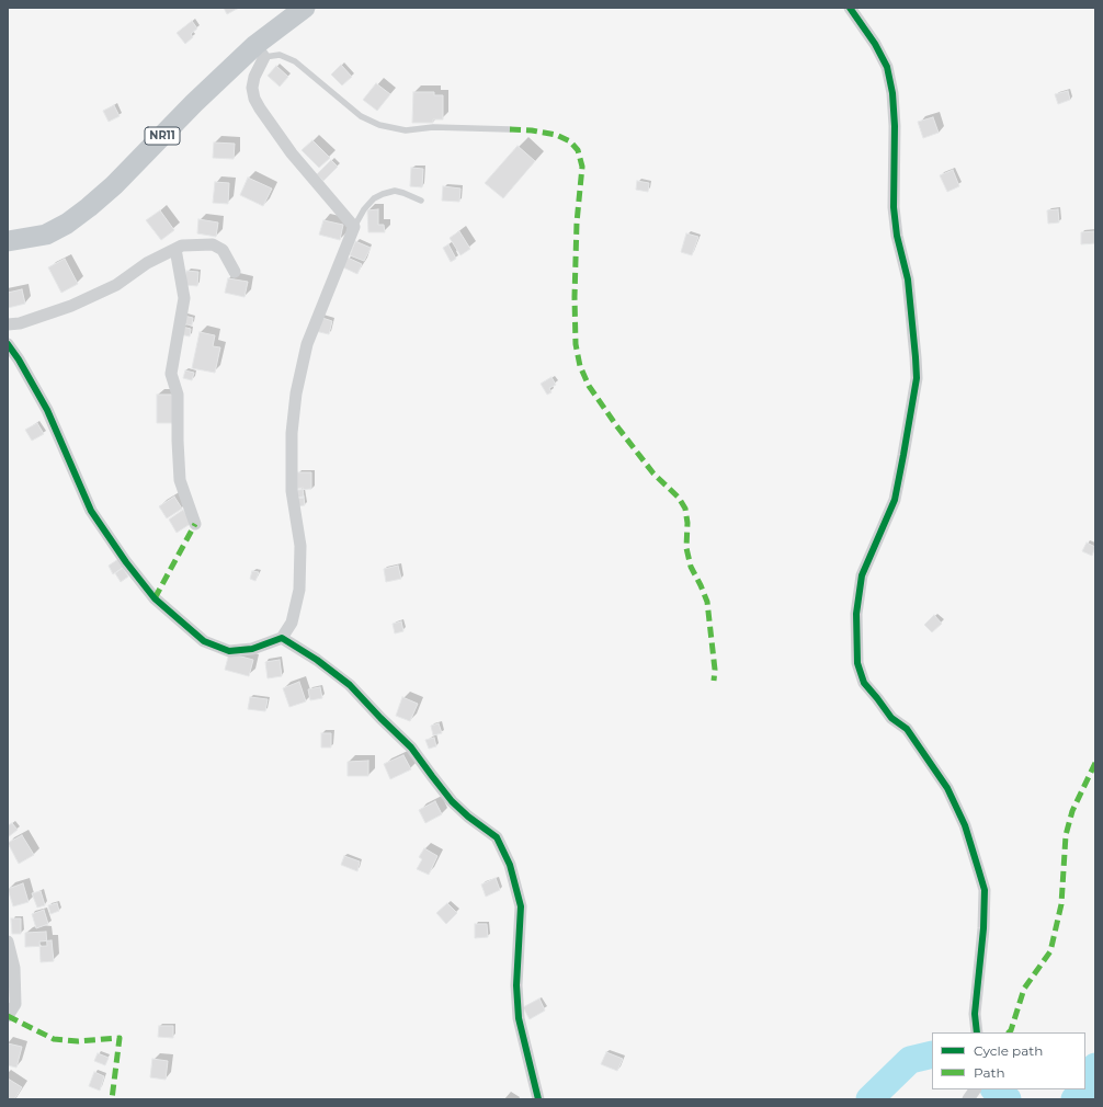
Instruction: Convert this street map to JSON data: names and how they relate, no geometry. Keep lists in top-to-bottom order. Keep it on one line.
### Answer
{"streets":{"highway":["NR11"]},"legend":["Cycle path","Path"]}
